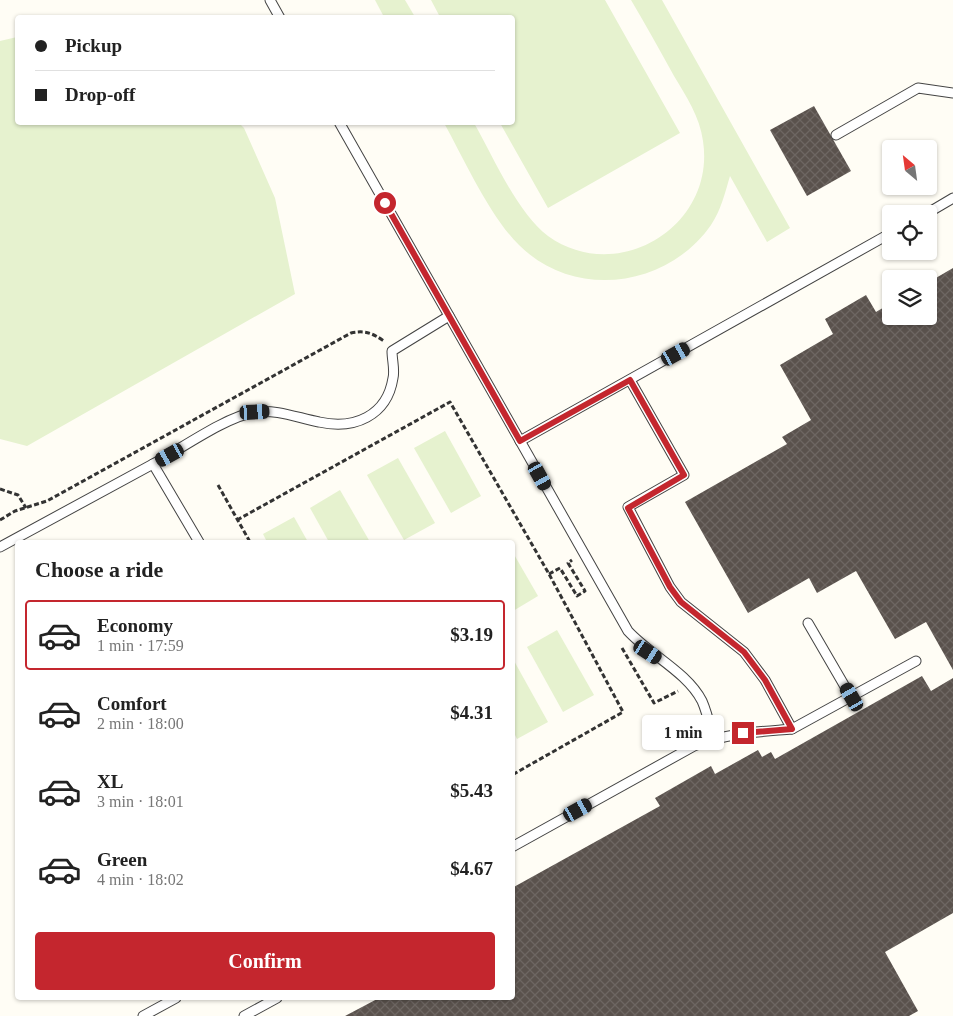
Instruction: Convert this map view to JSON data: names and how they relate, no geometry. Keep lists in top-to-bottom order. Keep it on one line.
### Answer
{"north":"top left","page":{"banner":["Pickup","Drop-off"],"heading":"Choose a ride","list":[{"name":"Economy","note":"1 min · 17:59","value":"$3.19"},{"name":"Comfort","note":"2 min · 18:00","value":"$4.31"},{"name":"XL","note":"3 min · 18:01","value":"$5.43"},{"name":"Green","note":"4 min · 18:02","value":"$4.67"}],"bubble":"1 min","buttons":"Confirm"}}
